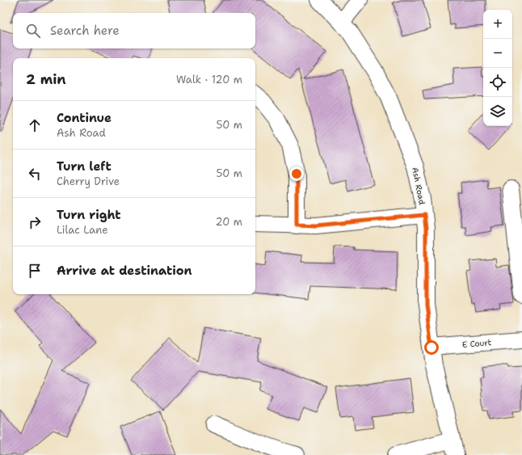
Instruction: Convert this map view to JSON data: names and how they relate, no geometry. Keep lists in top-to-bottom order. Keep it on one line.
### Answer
{"streets":{"street":["Ash Road","E Court"]},"crossings":[["Ash Road","E Court"]],"page":{"map_buttons":["+","−"],"search":"Search here","heading":["2 min","Walk · 120 m"],"list":[["Continue","Ash Road","50 m"],["Turn left","Cherry Drive","50 m"],["Turn right","Lilac Lane","20 m"],"Arrive at destination"]}}
